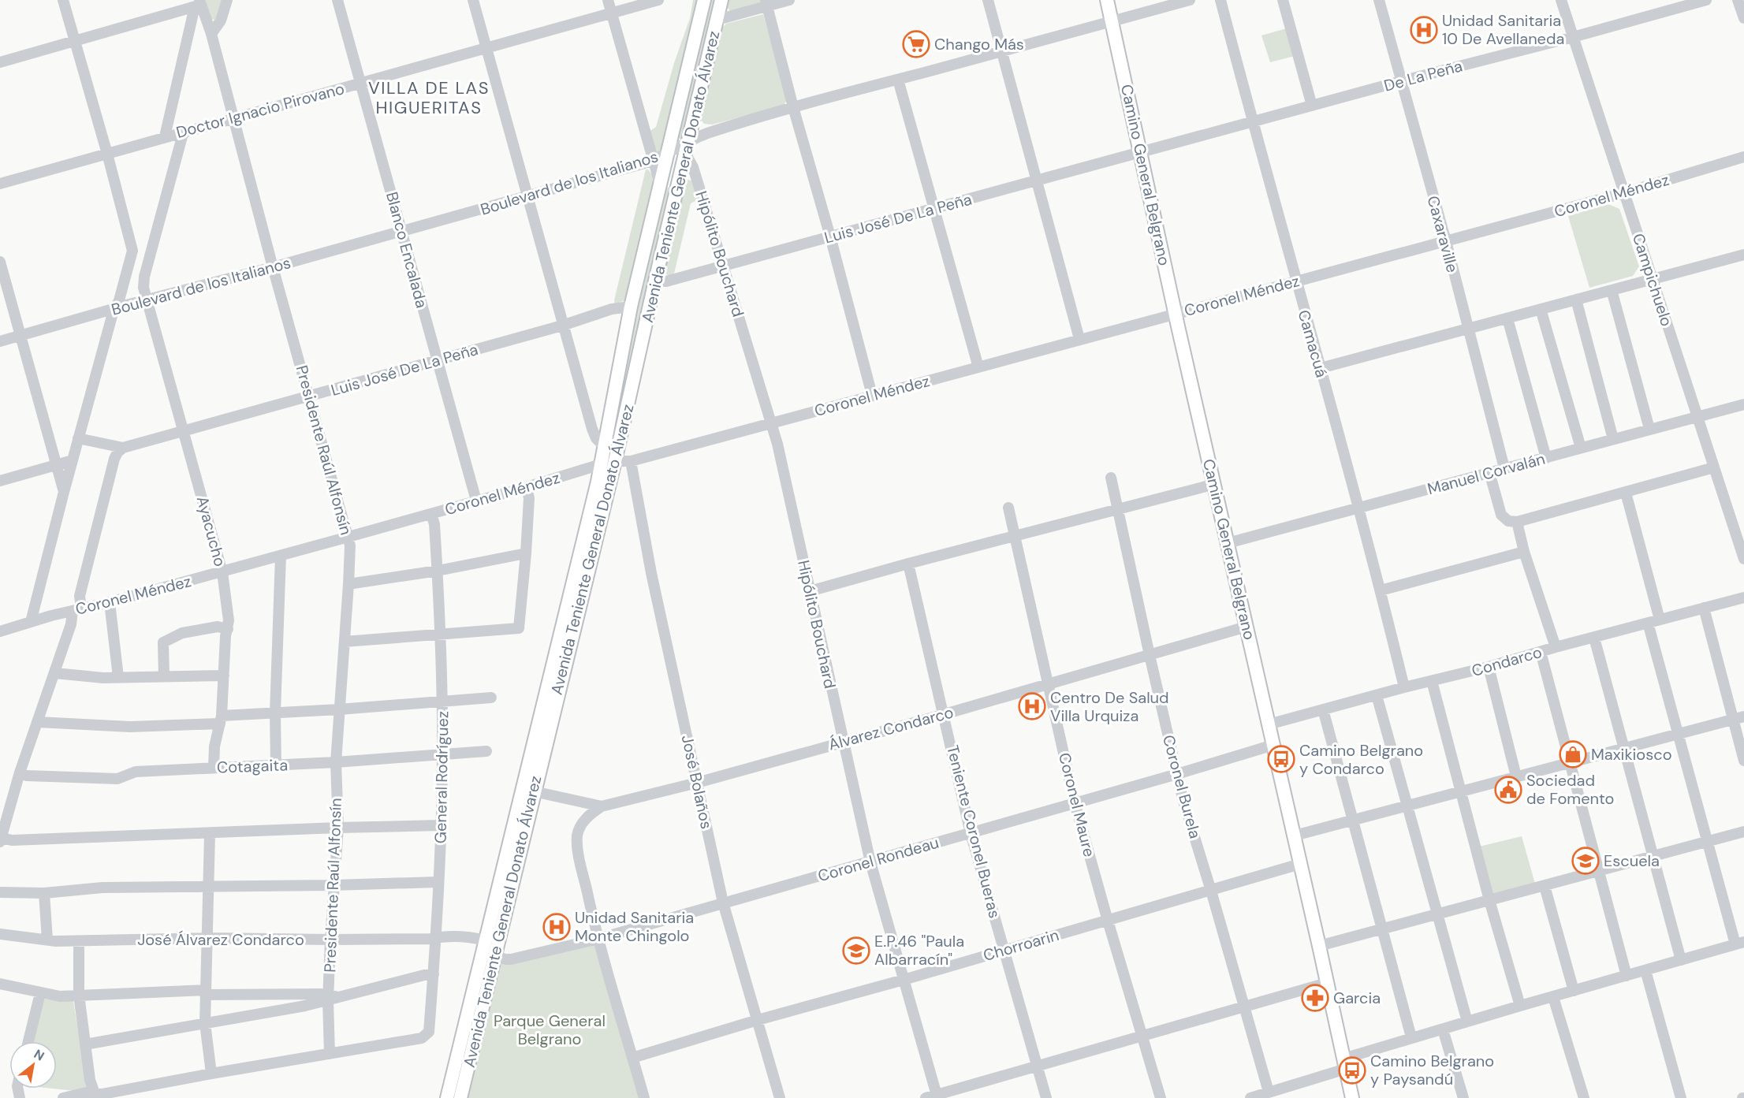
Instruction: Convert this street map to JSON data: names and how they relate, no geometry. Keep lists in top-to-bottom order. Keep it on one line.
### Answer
{"streets":{"main road":["Camino General Belgrano","Avenida Teniente General Donato Álvarez"],"street":["De La Peña","Doctor Ignacio Pirovano","Boulevard de los Italianos","Coronel Méndez","Luis José De La Peña","Caxaraville","Blanco Encalada","Hipólito Bouchard","Campichuelo","Camacuá","Presidente Raúl Alfonsín","Manuel Corvalán","Ayacucho","Condarco","Álvarez Condarco","Cotagaita","General Rodríguez","José Bolaños","Coronel Burela","Coronel Maure","Teniente Coronel Bueras","Coronel Rondeau","José Álvarez Condarco","Chorroarin"]},"crossings":[["De La Peña","Camino General Belgrano"],["De La Peña","Luis José De La Peña"],["De La Peña","Caxaraville"],["De La Peña","Campichuelo"],["De La Peña","Camacuá"],["Doctor Ignacio Pirovano","Blanco Encalada"],["Doctor Ignacio Pirovano","Presidente Raúl Alfonsín"],["Doctor Ignacio Pirovano","Ayacucho"],["Camino General Belgrano","Boulevard de los Italianos"],["Camino General Belgrano","Coronel Méndez"],["Camino General Belgrano","Luis José De La Peña"],["Camino General Belgrano","Manuel Corvalán"],["Camino General Belgrano","Condarco"],["Camino General Belgrano","Álvarez Condarco"],["Camino General Belgrano","Coronel Rondeau"],["Camino General Belgrano","Chorroarin"],["Avenida Teniente General Donato Álvarez","Boulevard de los Italianos"],["Avenida Teniente General Donato Álvarez","Coronel Méndez"],["Avenida Teniente General Donato Álvarez","Luis José De La Peña"],["Avenida Teniente General Donato Álvarez","Hipólito Bouchard"],["Avenida Teniente General Donato Álvarez","Álvarez Condarco"],["Avenida Teniente General Donato Álvarez","Coronel Rondeau"],["Avenida Teniente General Donato Álvarez","José Álvarez Condarco"],["Boulevard de los Italianos","Blanco Encalada"],["Boulevard de los Italianos","Hipólito Bouchard"],["Boulevard de los Italianos","Presidente Raúl Alfonsín"],["Boulevard de los Italianos","Ayacucho"],["Coronel Méndez","Caxaraville"],["Coronel Méndez","Blanco Encalada"],["Coronel Méndez","Hipólito Bouchard"],["Coronel Méndez","Campichuelo"],["Coronel Méndez","Camacuá"],["Coronel Méndez","Presidente Raúl Alfonsín"],["Coronel Méndez","Ayacucho"],["Coronel Méndez","General Rodríguez"],["Coronel Méndez","José Bolaños"],["Luis José De La Peña","Blanco Encalada"],["Luis José De La Peña","Hipólito Bouchard"],["Luis José De La Peña","Presidente Raúl Alfonsín"],["Luis José De La Peña","Ayacucho"],["Caxaraville","Manuel Corvalán"],["Hipólito Bouchard","Álvarez Condarco"],["Hipólito Bouchard","Coronel Rondeau"],["Hipólito Bouchard","Chorroarin"],["Campichuelo","Manuel Corvalán"],["Camacuá","Manuel Corvalán"],["Camacuá","Condarco"],["Presidente Raúl Alfonsín","Cotagaita"],["Presidente Raúl Alfonsín","General Rodríguez"],["Presidente Raúl Alfonsín","José Álvarez Condarco"],["Ayacucho","Cotagaita"],["Álvarez Condarco","José Bolaños"],["Álvarez Condarco","Coronel Burela"],["Álvarez Condarco","Coronel Maure"],["Álvarez Condarco","Teniente Coronel Bueras"],["Cotagaita","General Rodríguez"],["General Rodríguez","José Álvarez Condarco"],["José Bolaños","Coronel Rondeau"],["José Bolaños","Chorroarin"],["Coronel Burela","Coronel Rondeau"],["Coronel Burela","Chorroarin"],["Coronel Maure","Coronel Rondeau"],["Coronel Maure","Chorroarin"],["Teniente Coronel Bueras","Coronel Rondeau"],["Teniente Coronel Bueras","Chorroarin"],["Coronel Rondeau","José Álvarez Condarco"]],"districts":["VILLA DE LAS HIGUERITAS"],"parks":["Parque General Belgrano"],"places":{"hospital":["Unidad Sanitaria 10 De Avellaneda","Centro De Salud Villa Urquiza","Unidad Sanitaria Monte Chingolo"],"supermarket":["Chango Más"],"shop":["Maxikiosco"],"bus stop":["Camino Belgrano y Condarco","Camino Belgrano y Paysandú"],"public building":["Sociedad de Fomento"],"school or university":["Escuela","E.P.46 \"Paula Albarracín\""],"pharmacy":["Garcia"]},"north":"top right"}
